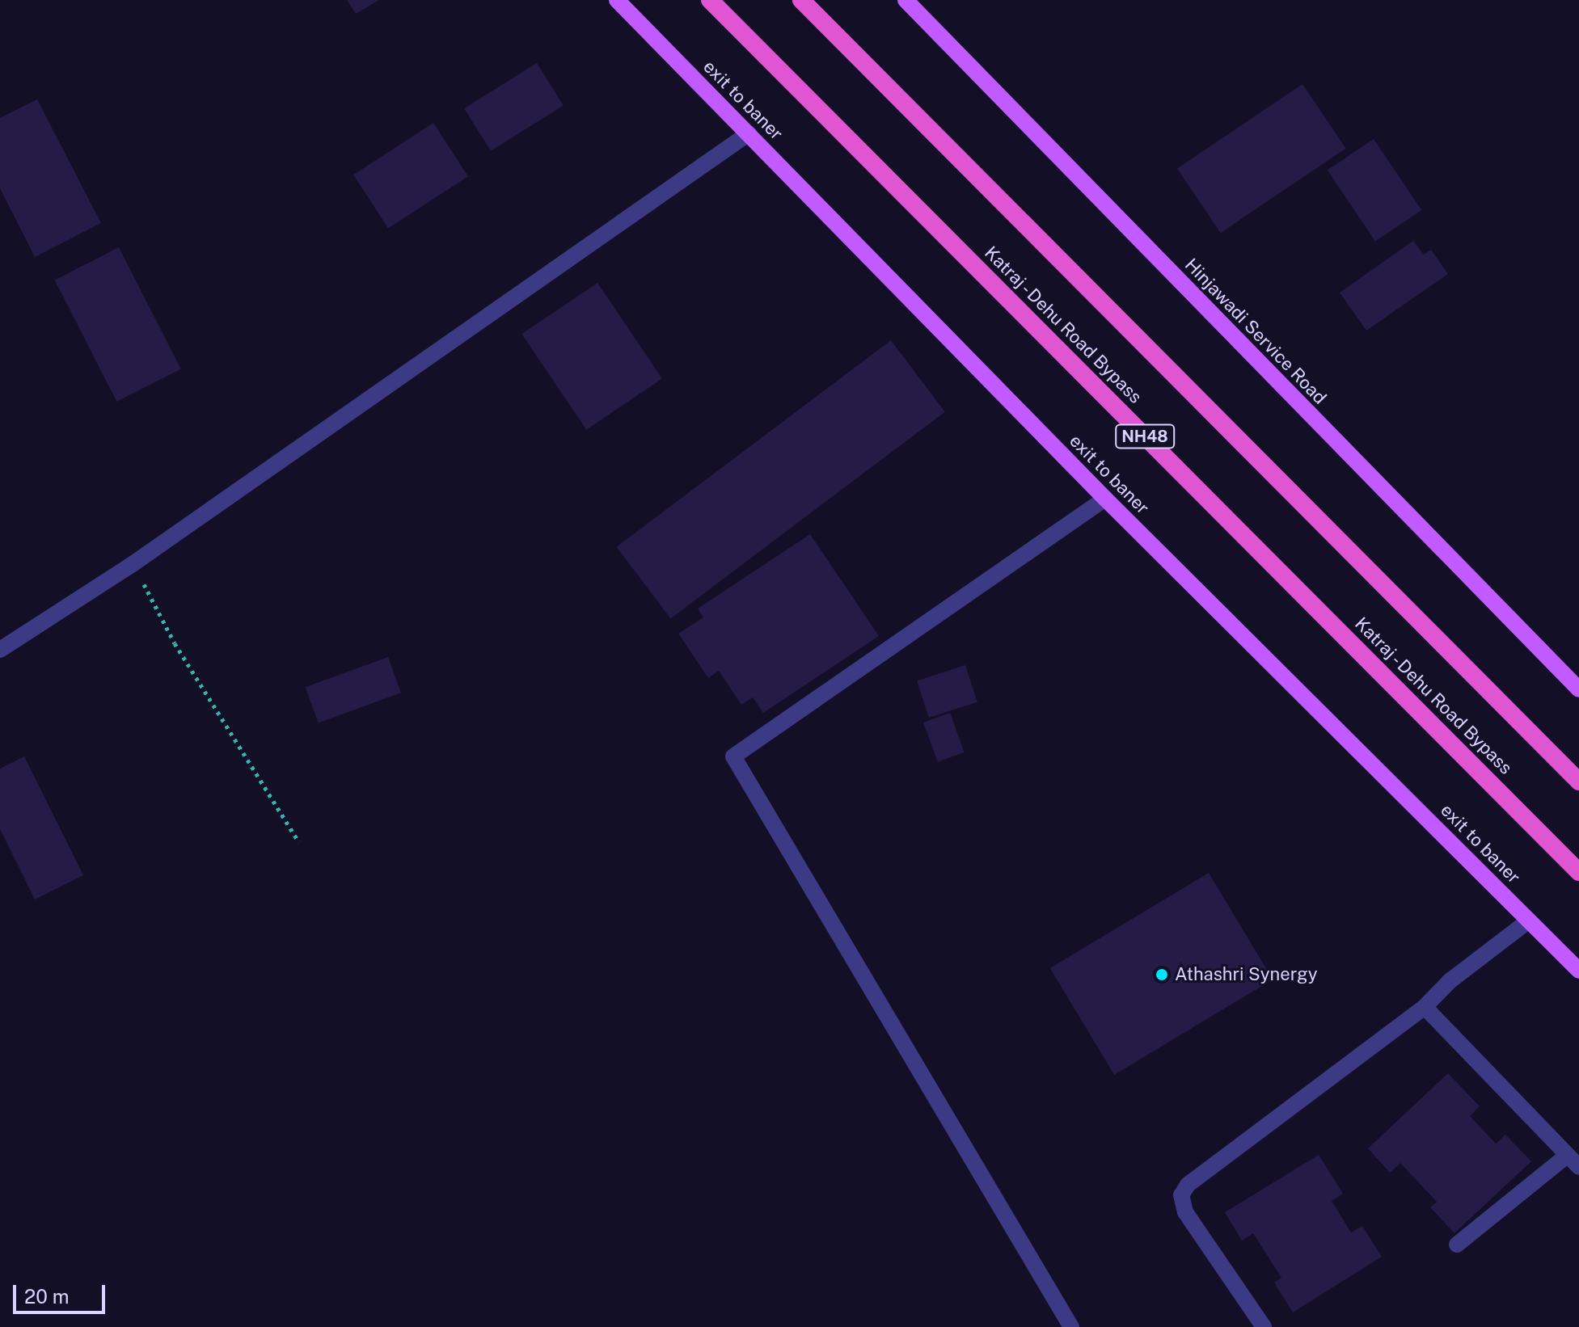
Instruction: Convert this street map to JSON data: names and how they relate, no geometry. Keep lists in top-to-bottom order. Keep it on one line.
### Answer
{"streets":{"highway":["Katraj - Dehu Road Bypass","NH48"],"main road":["exit to baner","Hinjawadi Service Road"]},"places":["Athashri Synergy"],"scale_bar":"20 m"}
